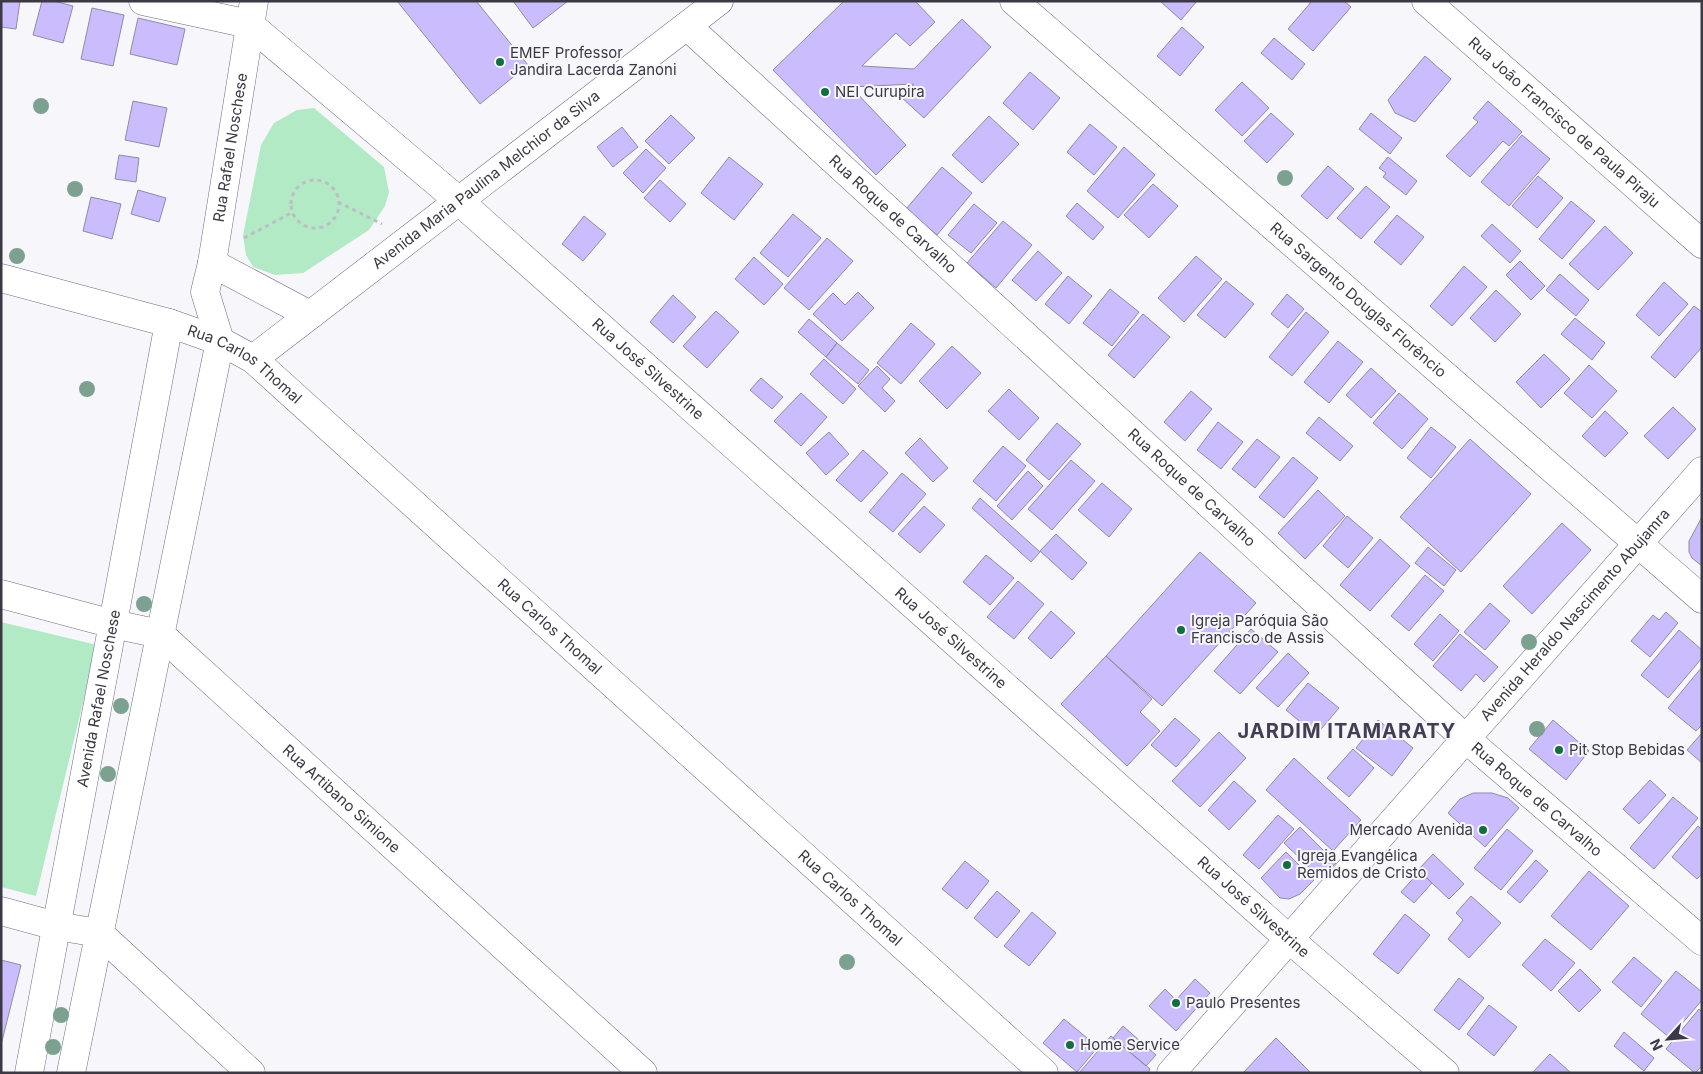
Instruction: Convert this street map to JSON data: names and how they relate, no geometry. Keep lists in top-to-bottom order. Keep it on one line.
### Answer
{"streets":{"street":["Rua João Francisco de Paula Piraju","Rua Rafael Noschese","Avenida Maria Paulina Melchior da Silva","Rua Roque de Carvalho","Rua Sargento Douglas Florêncio","Rua Carlos Thomal","Rua José Silvestrine","Avenida Heraldo Nascimento Abujamra","Avenida Rafael Noschese","Rua Artibano Simione"]},"crossings":[["Rua Rafael Noschese","Rua José Silvestrine"],["Avenida Maria Paulina Melchior da Silva","Rua Roque de Carvalho"],["Avenida Maria Paulina Melchior da Silva","Rua Carlos Thomal"],["Avenida Maria Paulina Melchior da Silva","Rua José Silvestrine"],["Rua Roque de Carvalho","Avenida Heraldo Nascimento Abujamra"],["Rua Sargento Douglas Florêncio","Avenida Heraldo Nascimento Abujamra"],["Rua Carlos Thomal","Avenida Rafael Noschese"],["Rua José Silvestrine","Avenida Heraldo Nascimento Abujamra"]],"districts":["JARDIM ITAMARATY"],"places":["EMEF Professor Jandira Lacerda Zanoni","NEI Curupira","Igreja Paróquia São Francisco de Assis","Pit Stop Bebidas","Mercado Avenida","Igreja Evangélica Remidos de Cristo","Paulo Presentes","Home Service"],"north":"bottom left"}
